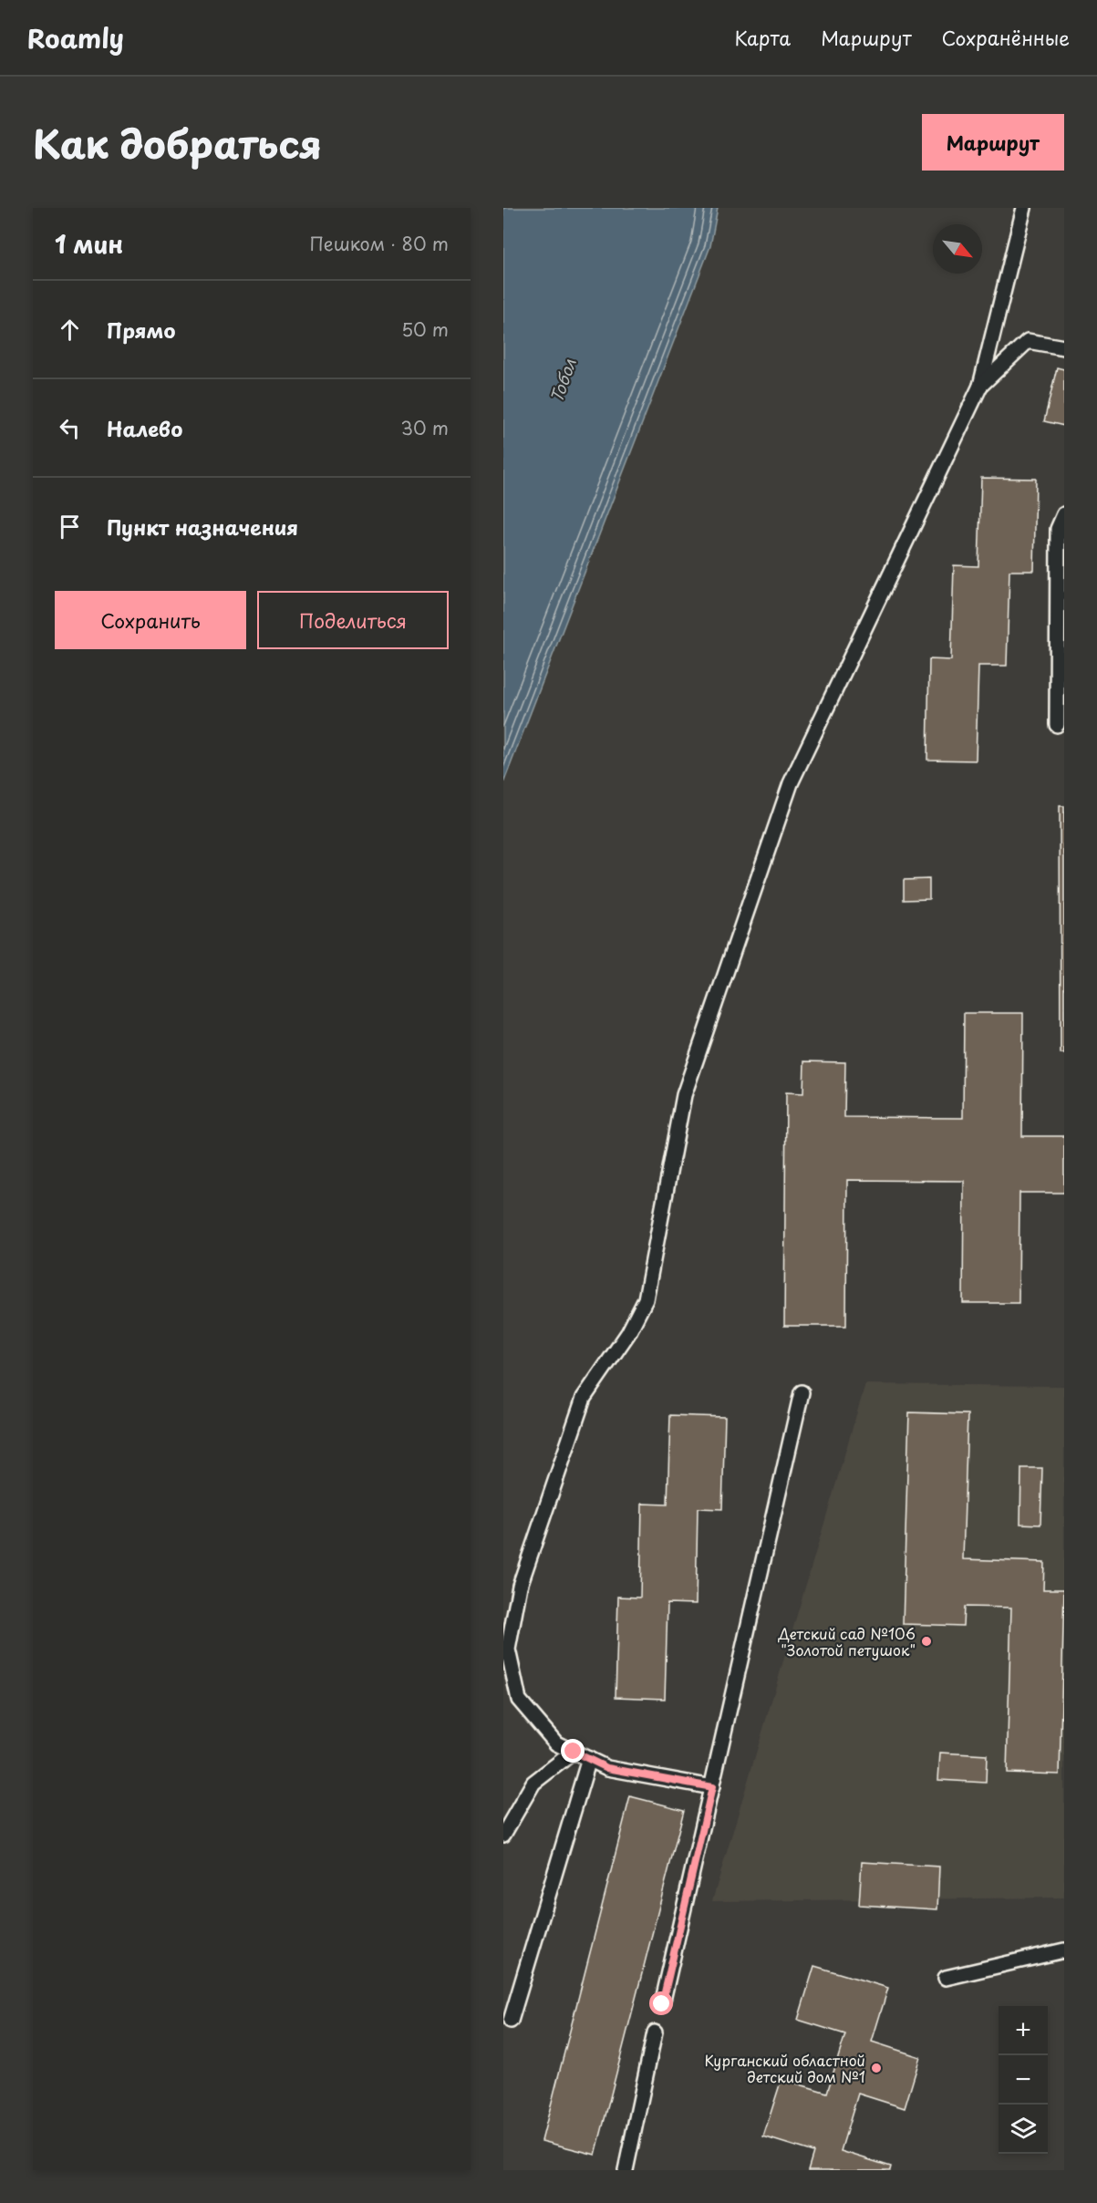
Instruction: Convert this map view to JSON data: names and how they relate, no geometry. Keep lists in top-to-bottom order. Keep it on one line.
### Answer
{"water":["Тобол"],"places":["Детский сад №106 \"Золотой петушок\"","Курганский областной детский дом №1"],"north":"bottom right","page":{"header":"Roamly","nav":["Карта","Маршрут","Сохранённые"],"title":"Как добраться","buttons":["Маршрут",["Сохранить","Поделиться"]],"heading":["1 мин","Пешком · 80 m"],"list":[["Прямо","50 m"],["Налево","30 m"],"Пункт назначения"],"map_buttons":["+","−"]}}
